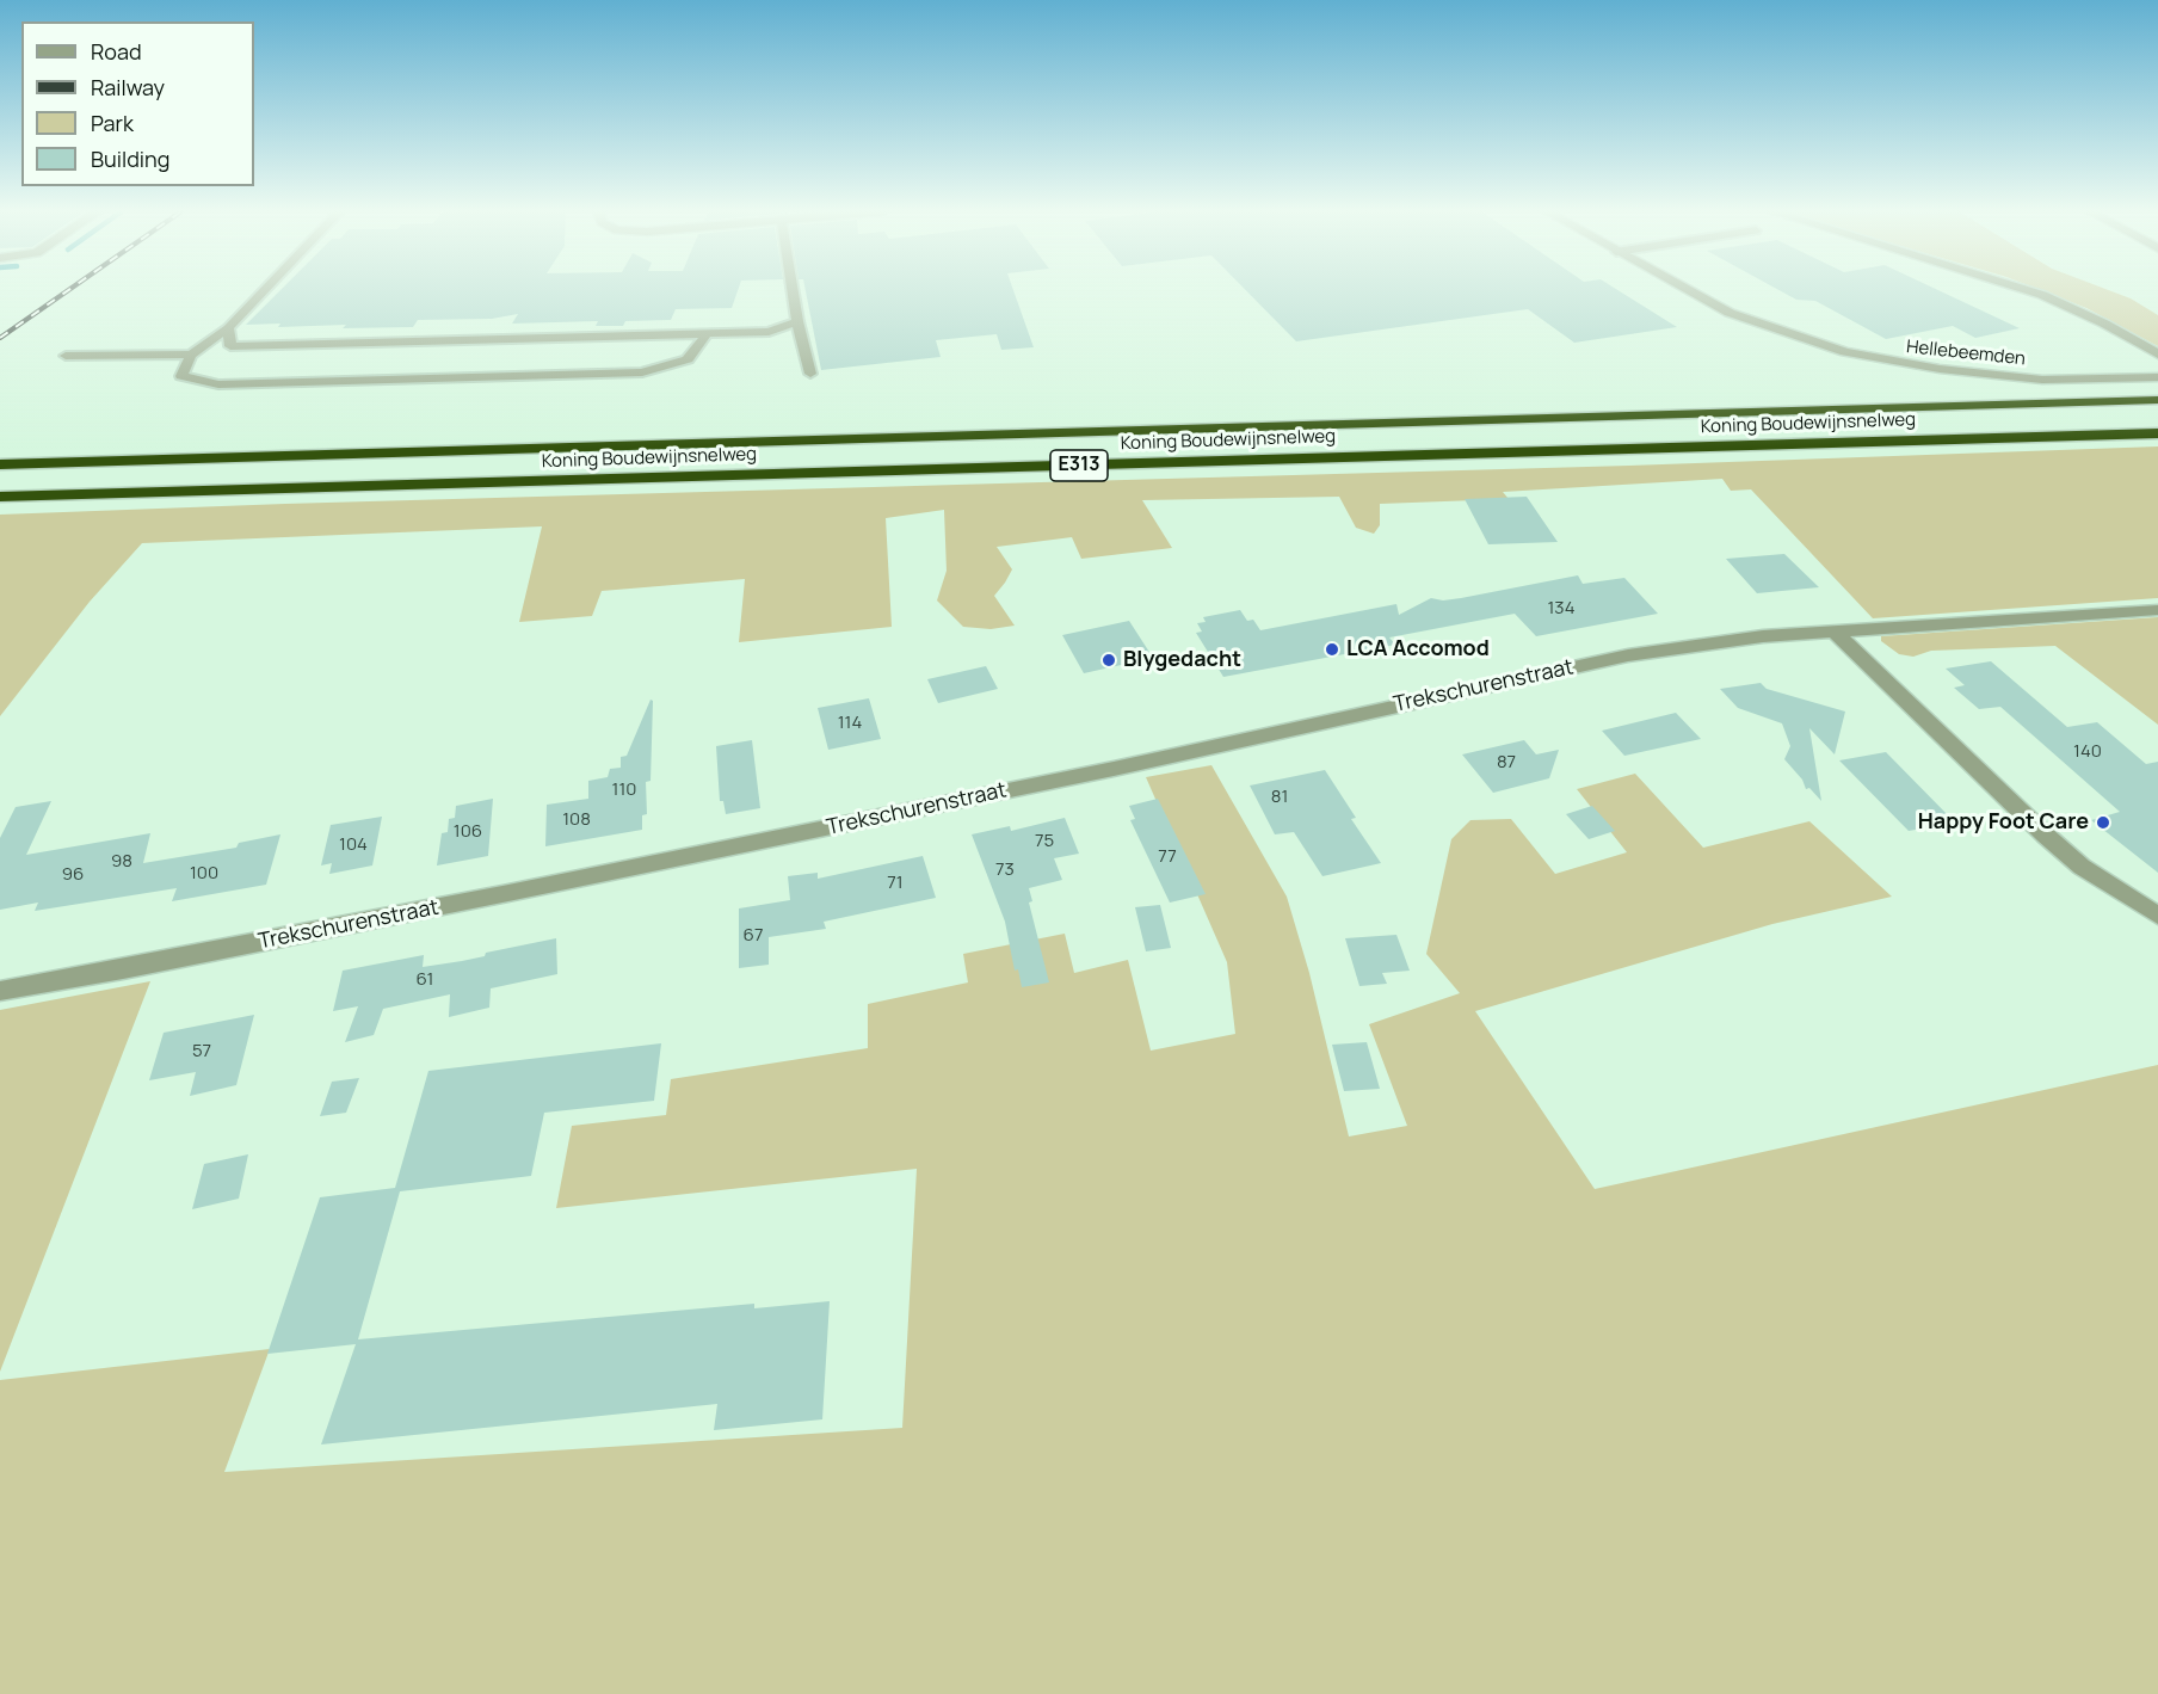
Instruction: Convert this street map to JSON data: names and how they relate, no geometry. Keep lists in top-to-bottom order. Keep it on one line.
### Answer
{"streets":{"highway":["Koning Boudewijnsnelweg","E313"],"street":["Hellebeemden","Trekschurenstraat"]},"places":["LCA Accomod","Blygedacht","Happy Foot Care"],"house_numbers":["134","114","140","87","110","81","108","106","75","104","77","98","73","100","96","71","67","61","57"],"legend":["Road","Railway","Park","Building"]}
